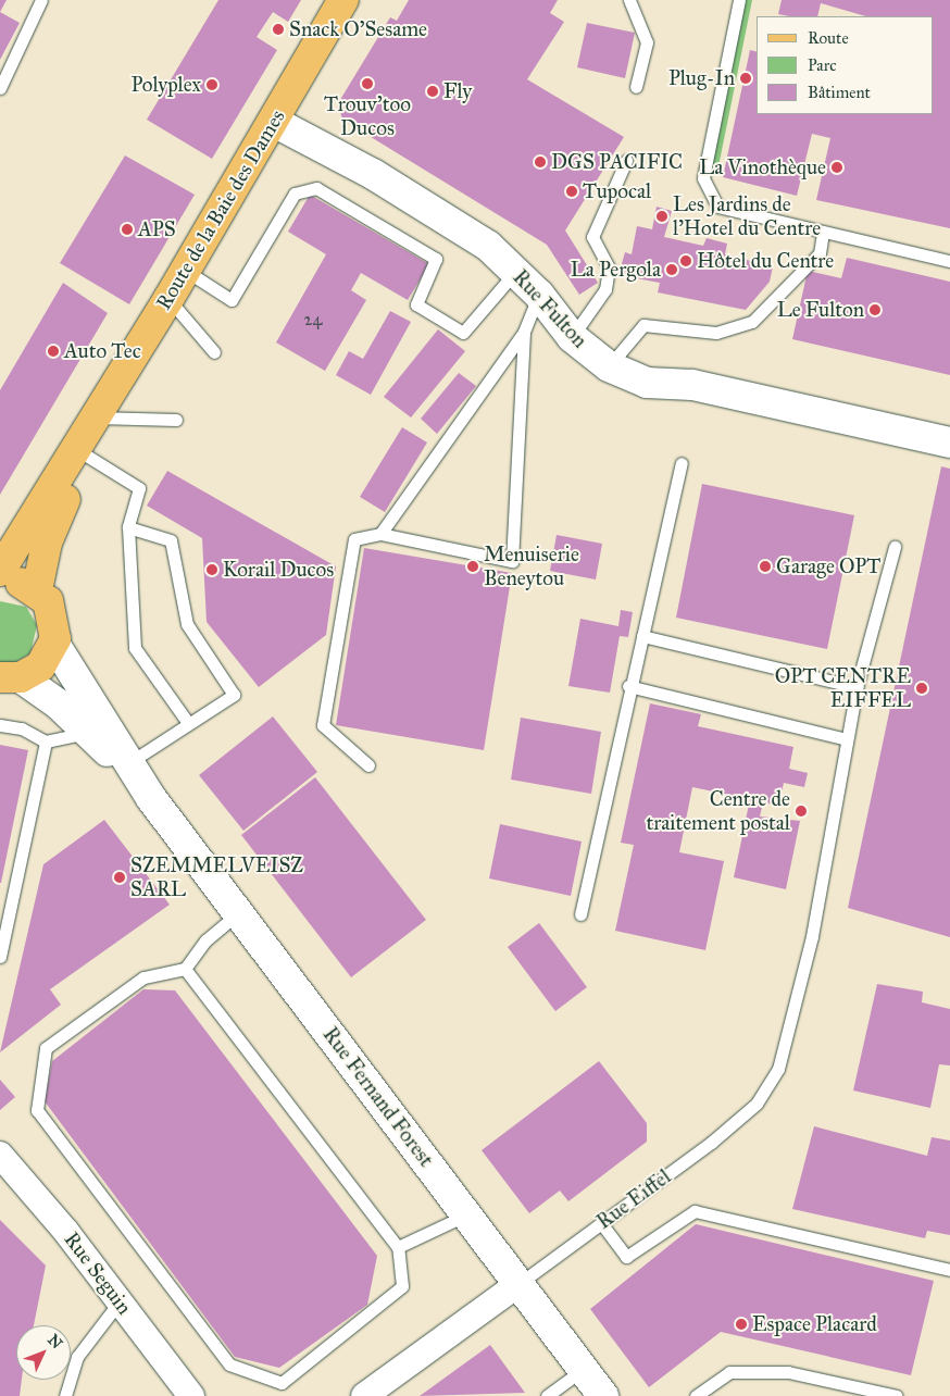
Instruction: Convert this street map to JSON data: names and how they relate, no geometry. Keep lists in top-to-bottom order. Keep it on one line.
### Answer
{"streets":{"main road":["Route de la Baie des Dames"],"street":["Rue Fulton","Rue Fernand Forest","Rue Eiffel","Rue Seguin"]},"crossings":[["Route de la Baie des Dames","Rue Fulton"],["Rue Fernand Forest","Rue Eiffel"]],"places":["Snack O'Sesame","Plug-In","Trouv'too Ducos","Polyplex","Fly","DGS PACIFIC","La Vinothèque","Tupocal","Les Jardins de l'Hotel du Centre","APS","Hôtel du Centre","La Pergola","Le Fulton","Auto Tec","Menuiserie Beneytou","Garage OPT","Korail Ducos","OPT CENTRE EIFFEL","Centre de traitement postal","SZEMMELVEISZ SARL","Espace Placard"],"house_numbers":["24"],"legend":["Route","Parc","Bâtiment"],"north":"top right"}
